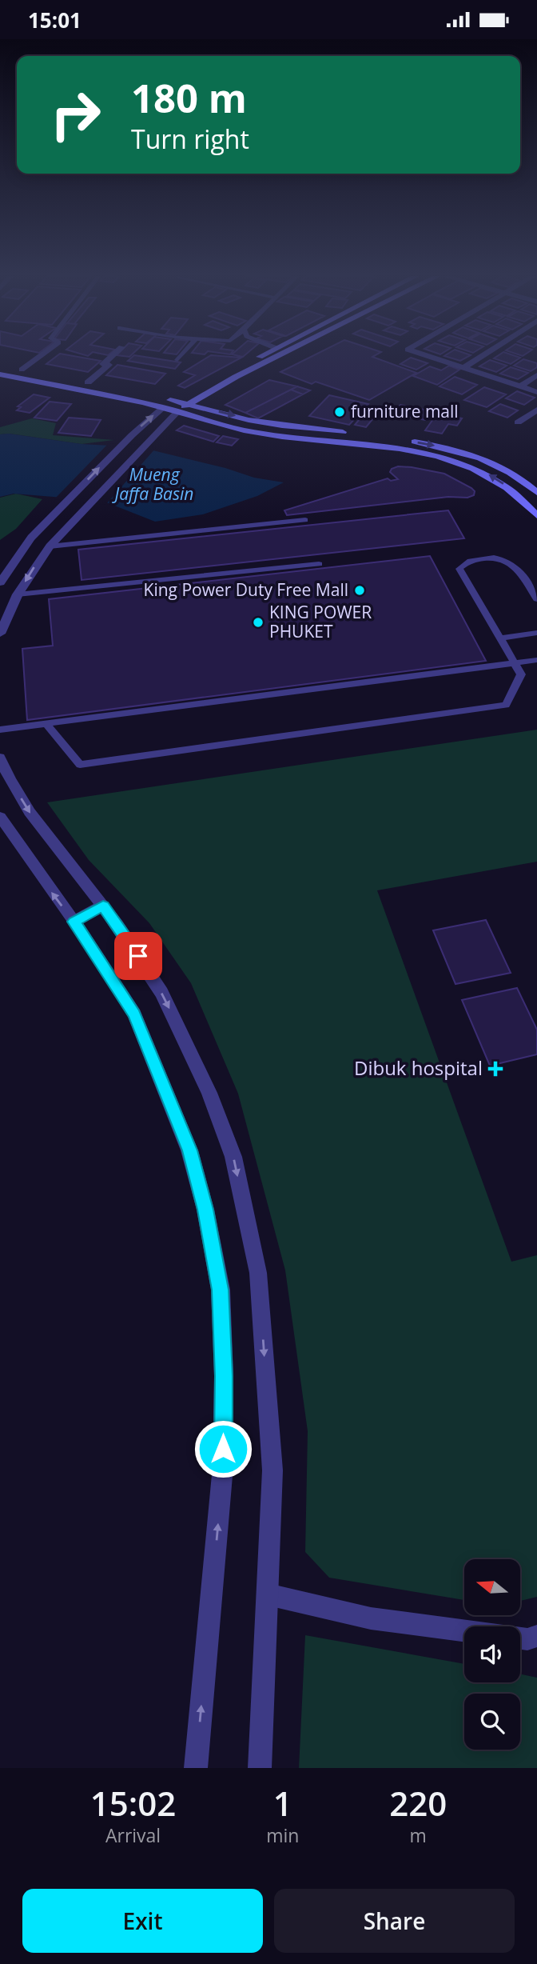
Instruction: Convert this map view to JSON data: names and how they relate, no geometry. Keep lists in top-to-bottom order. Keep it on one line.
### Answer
{"water":["Mueng Jaffa Basin"],"places":{"other":["furniture mall","King Power Duty Free Mall","KING POWER PHUKET"],"health":["Dibuk hospital"]},"north":"left","page":{"status":"15:01","turn":["180 m","Turn right"],"eta":["15:02","Arrival","1","min","220","m"],"buttons":["Exit","Share"]}}
